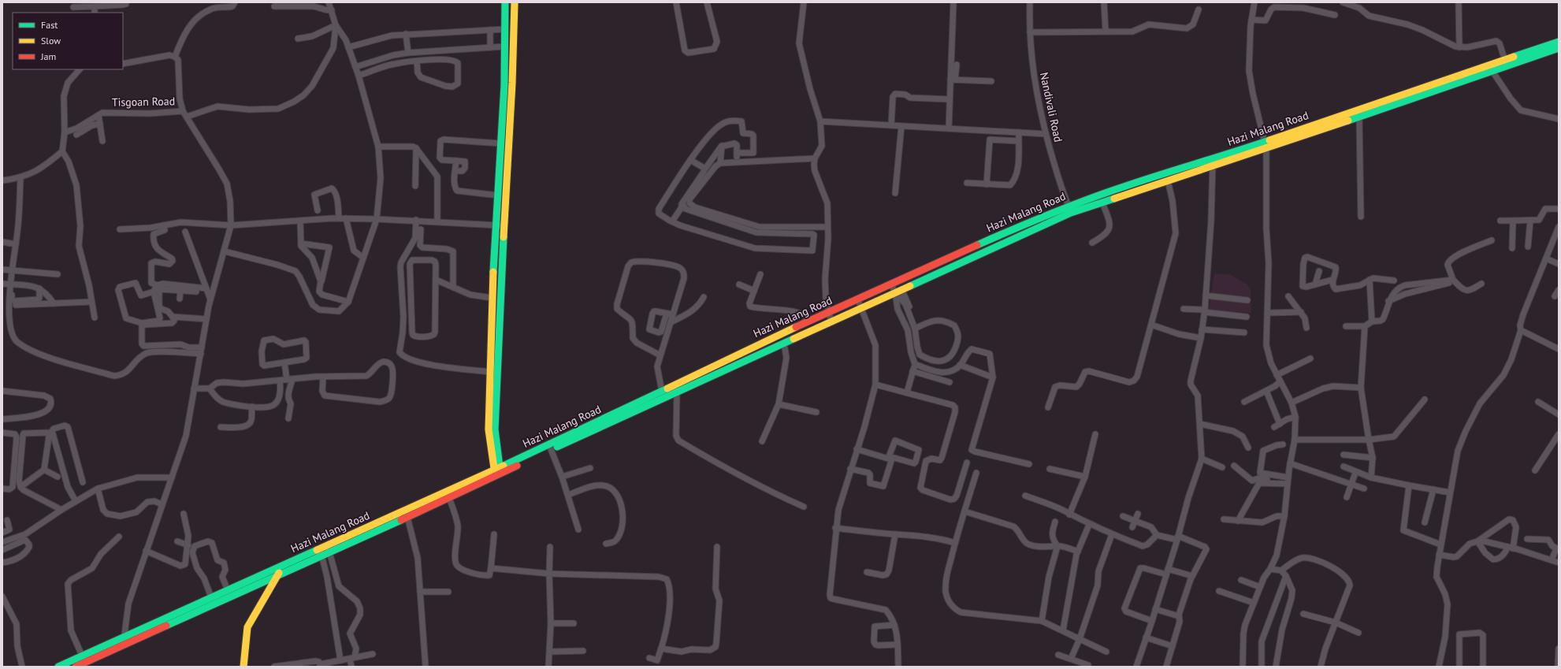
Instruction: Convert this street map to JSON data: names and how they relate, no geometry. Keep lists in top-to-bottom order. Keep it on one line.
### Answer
{"streets":{"main road":["Hazi Malang Road"],"street":["Tisgoan Road","Nandivali Road"]},"crossings":[["Nandivali Road","Hazi Malang Road"]],"legend":["Fast","Slow","Jam"]}
